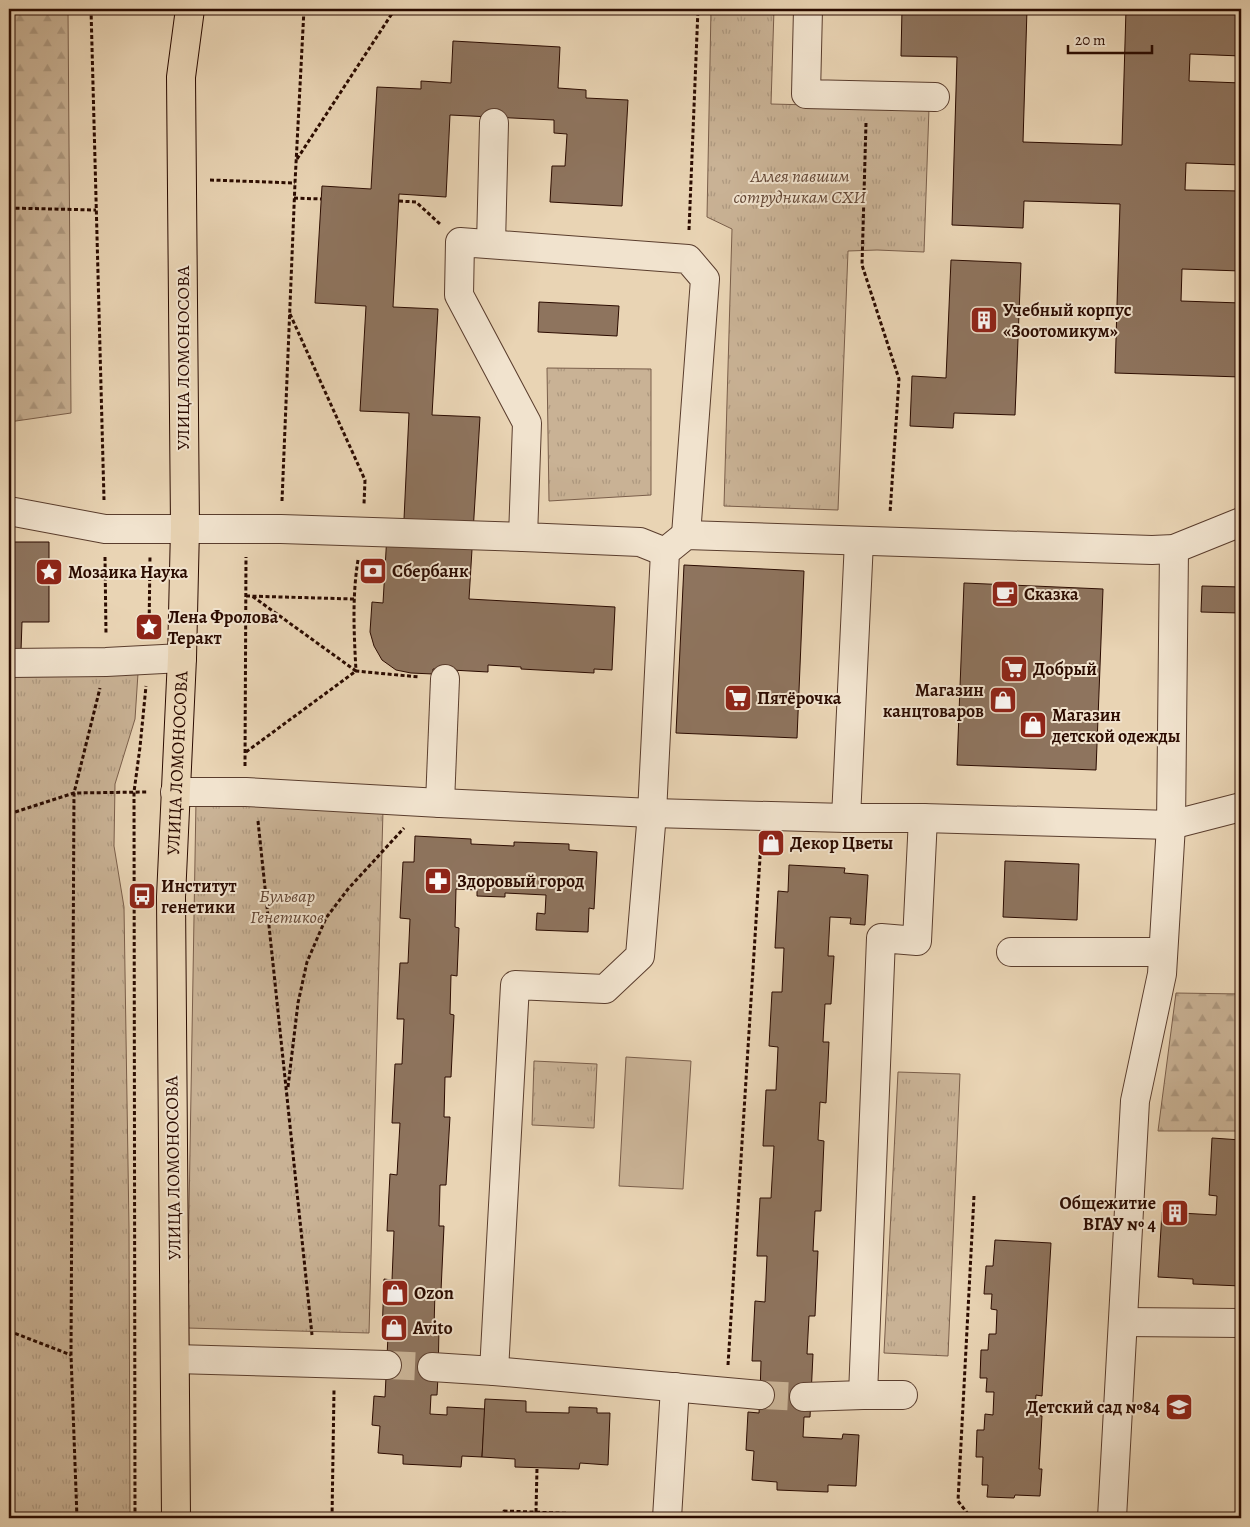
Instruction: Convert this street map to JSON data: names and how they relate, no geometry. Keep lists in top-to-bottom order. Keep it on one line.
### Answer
{"streets":{"main road":["УЛИЦА ЛОМОНОСОВА"]},"parks":["Аллея павшим сотрудникам СХИ","Бульвар Генетиков"],"places":{"building":["Учебный корпус «Зоотомикум»","Общежитие ВГАУ № 4"],"bank":["Сбербанк"],"place":["Мозаика Наука","Лена Фролова Теракт"],"cafe":["Сказка"],"supermarket":["Добрый","Пятёрочка"],"shop":["Магазин канцтоваров","Магазин детской одежды","Декор Цветы","Ozon","Avito"],"pharmacy":["Здоровый город"],"bus stop":["Институт генетики"],"school or university":["Детский сад №84"]},"scale_bar":"20 m"}
